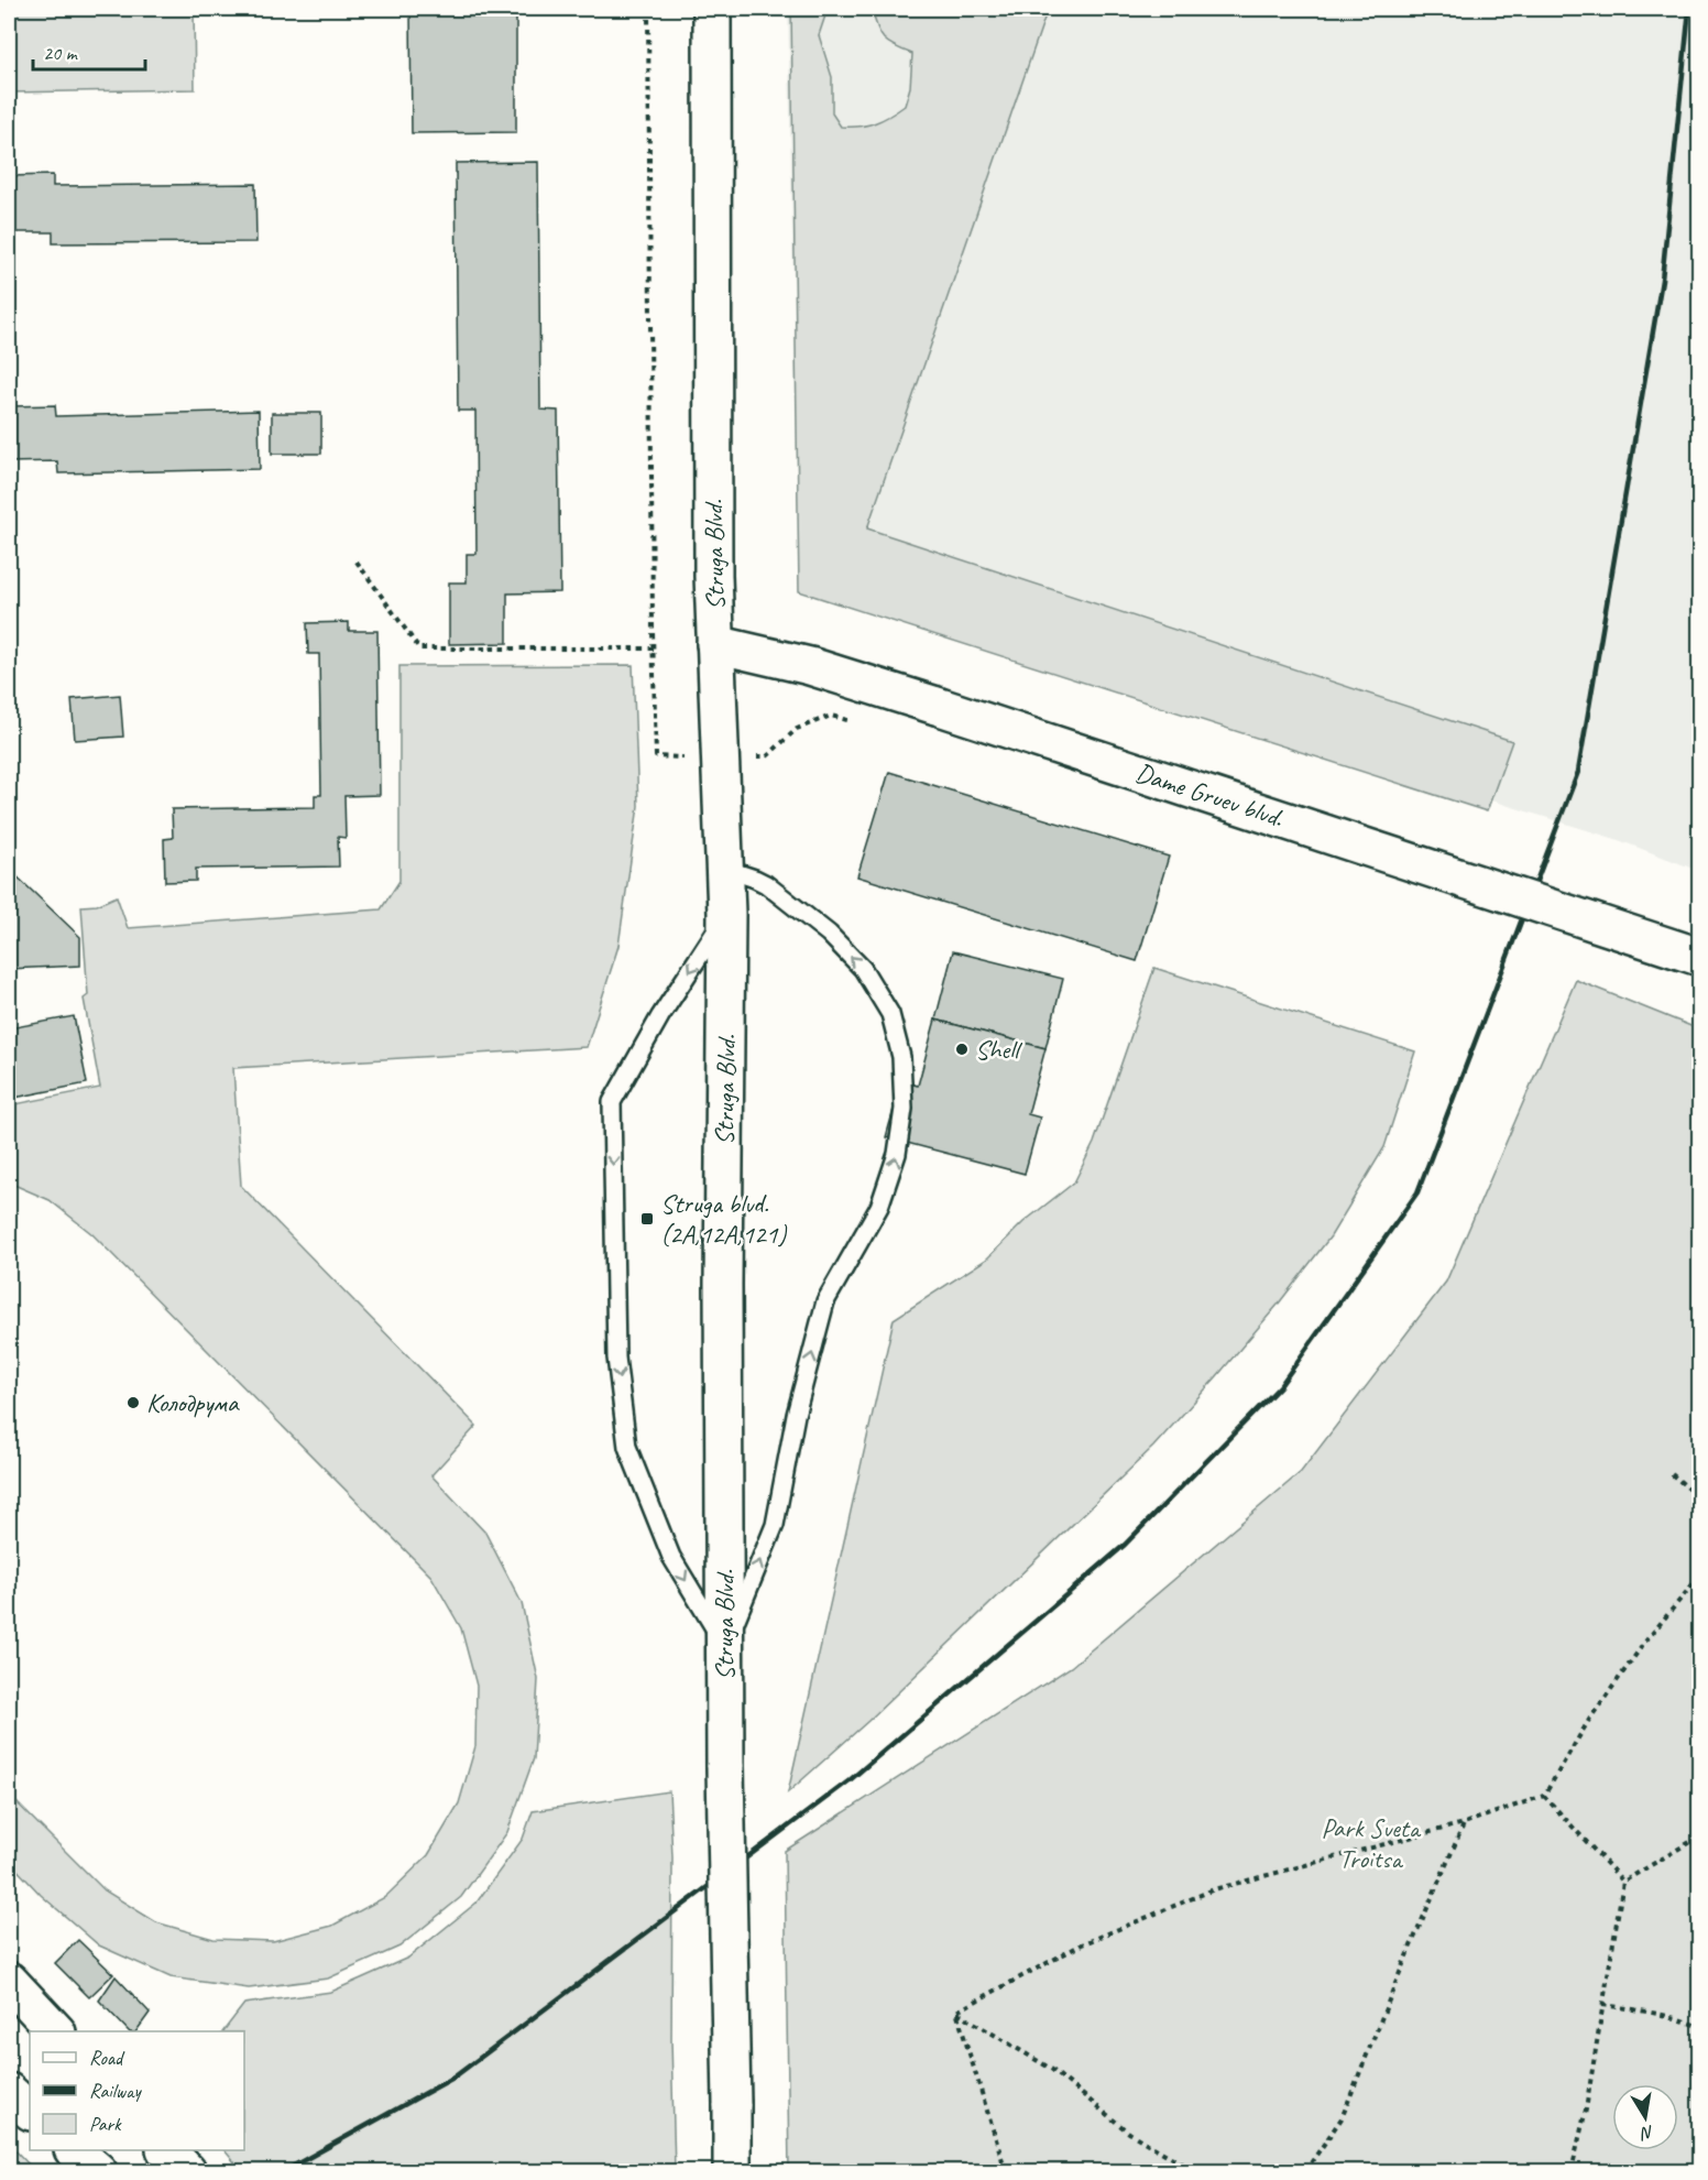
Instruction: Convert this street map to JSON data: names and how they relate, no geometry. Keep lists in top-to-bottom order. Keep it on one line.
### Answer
{"streets":{"main road":["Struga Blvd.","Dame Gruev blvd."]},"crossings":[["Struga Blvd.","Dame Gruev blvd."]],"parks":["Park Sveta Troitsa"],"places":{"other":["Shell","Колодрума"],"transit":["Struga blvd. (2A,12A,121)"]},"legend":["Road","Railway","Park"],"scale_bar":"20 m","north":"bottom"}
